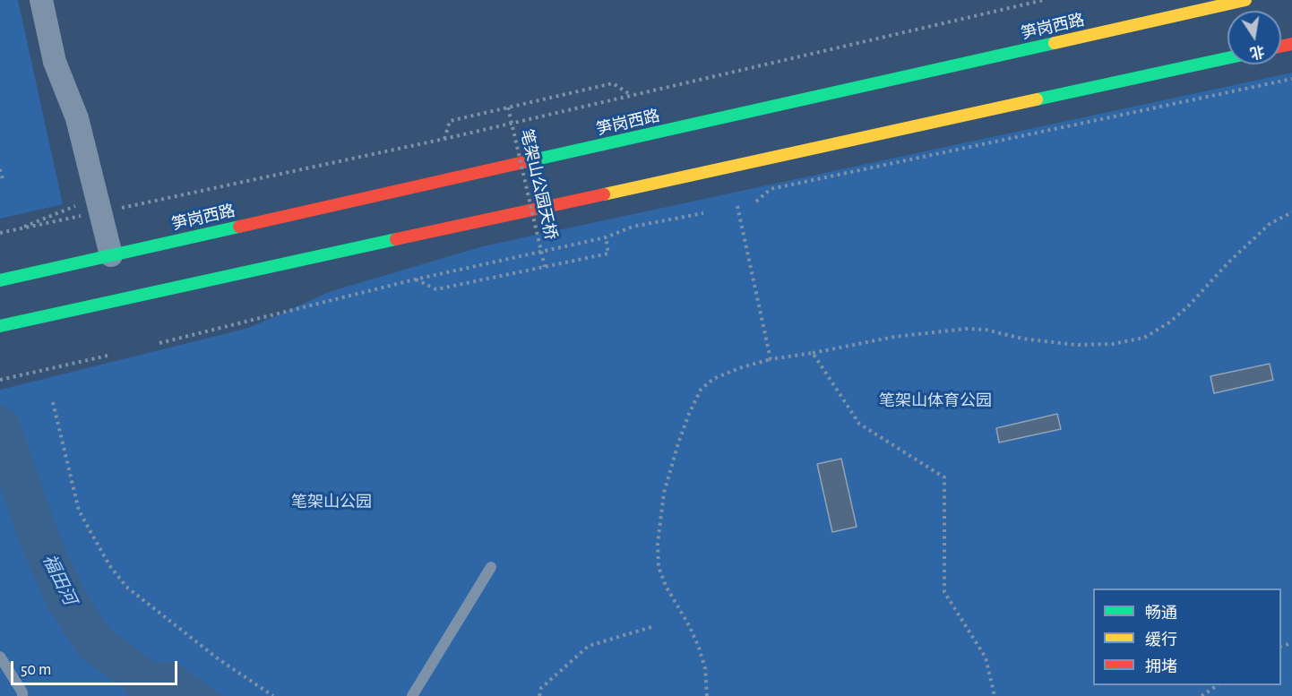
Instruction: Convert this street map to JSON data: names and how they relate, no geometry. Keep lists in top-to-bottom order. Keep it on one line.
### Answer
{"streets":{"main road":["笋岗西路"],"path":["笔架山公园天桥"]},"water":["福田河"],"parks":["笔架山体育公园","笔架山公园"],"legend":["畅通","缓行","拥堵"],"scale_bar":"50 m","north":"bottom"}
